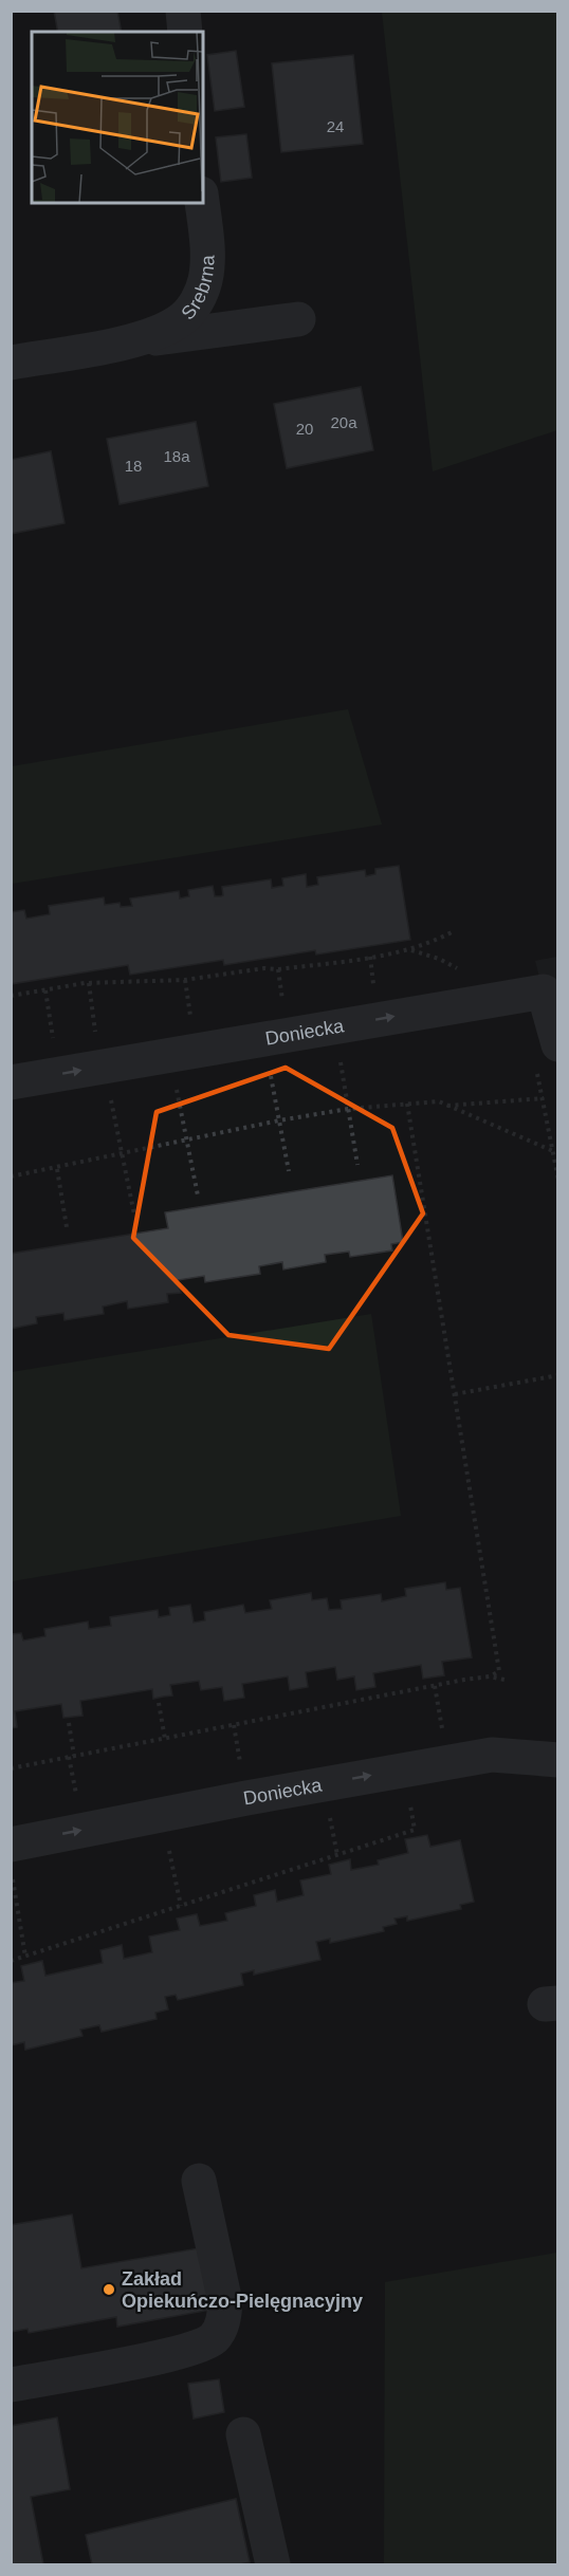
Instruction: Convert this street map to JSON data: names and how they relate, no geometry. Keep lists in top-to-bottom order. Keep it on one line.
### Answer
{"streets":{"street":["Srebrna","Doniecka"]},"one_way":["Doniecka"],"places":["Zakład Opiekuńczo-Pielęgnacyjny"],"house_numbers":["24","20a","20","18a","18"]}
